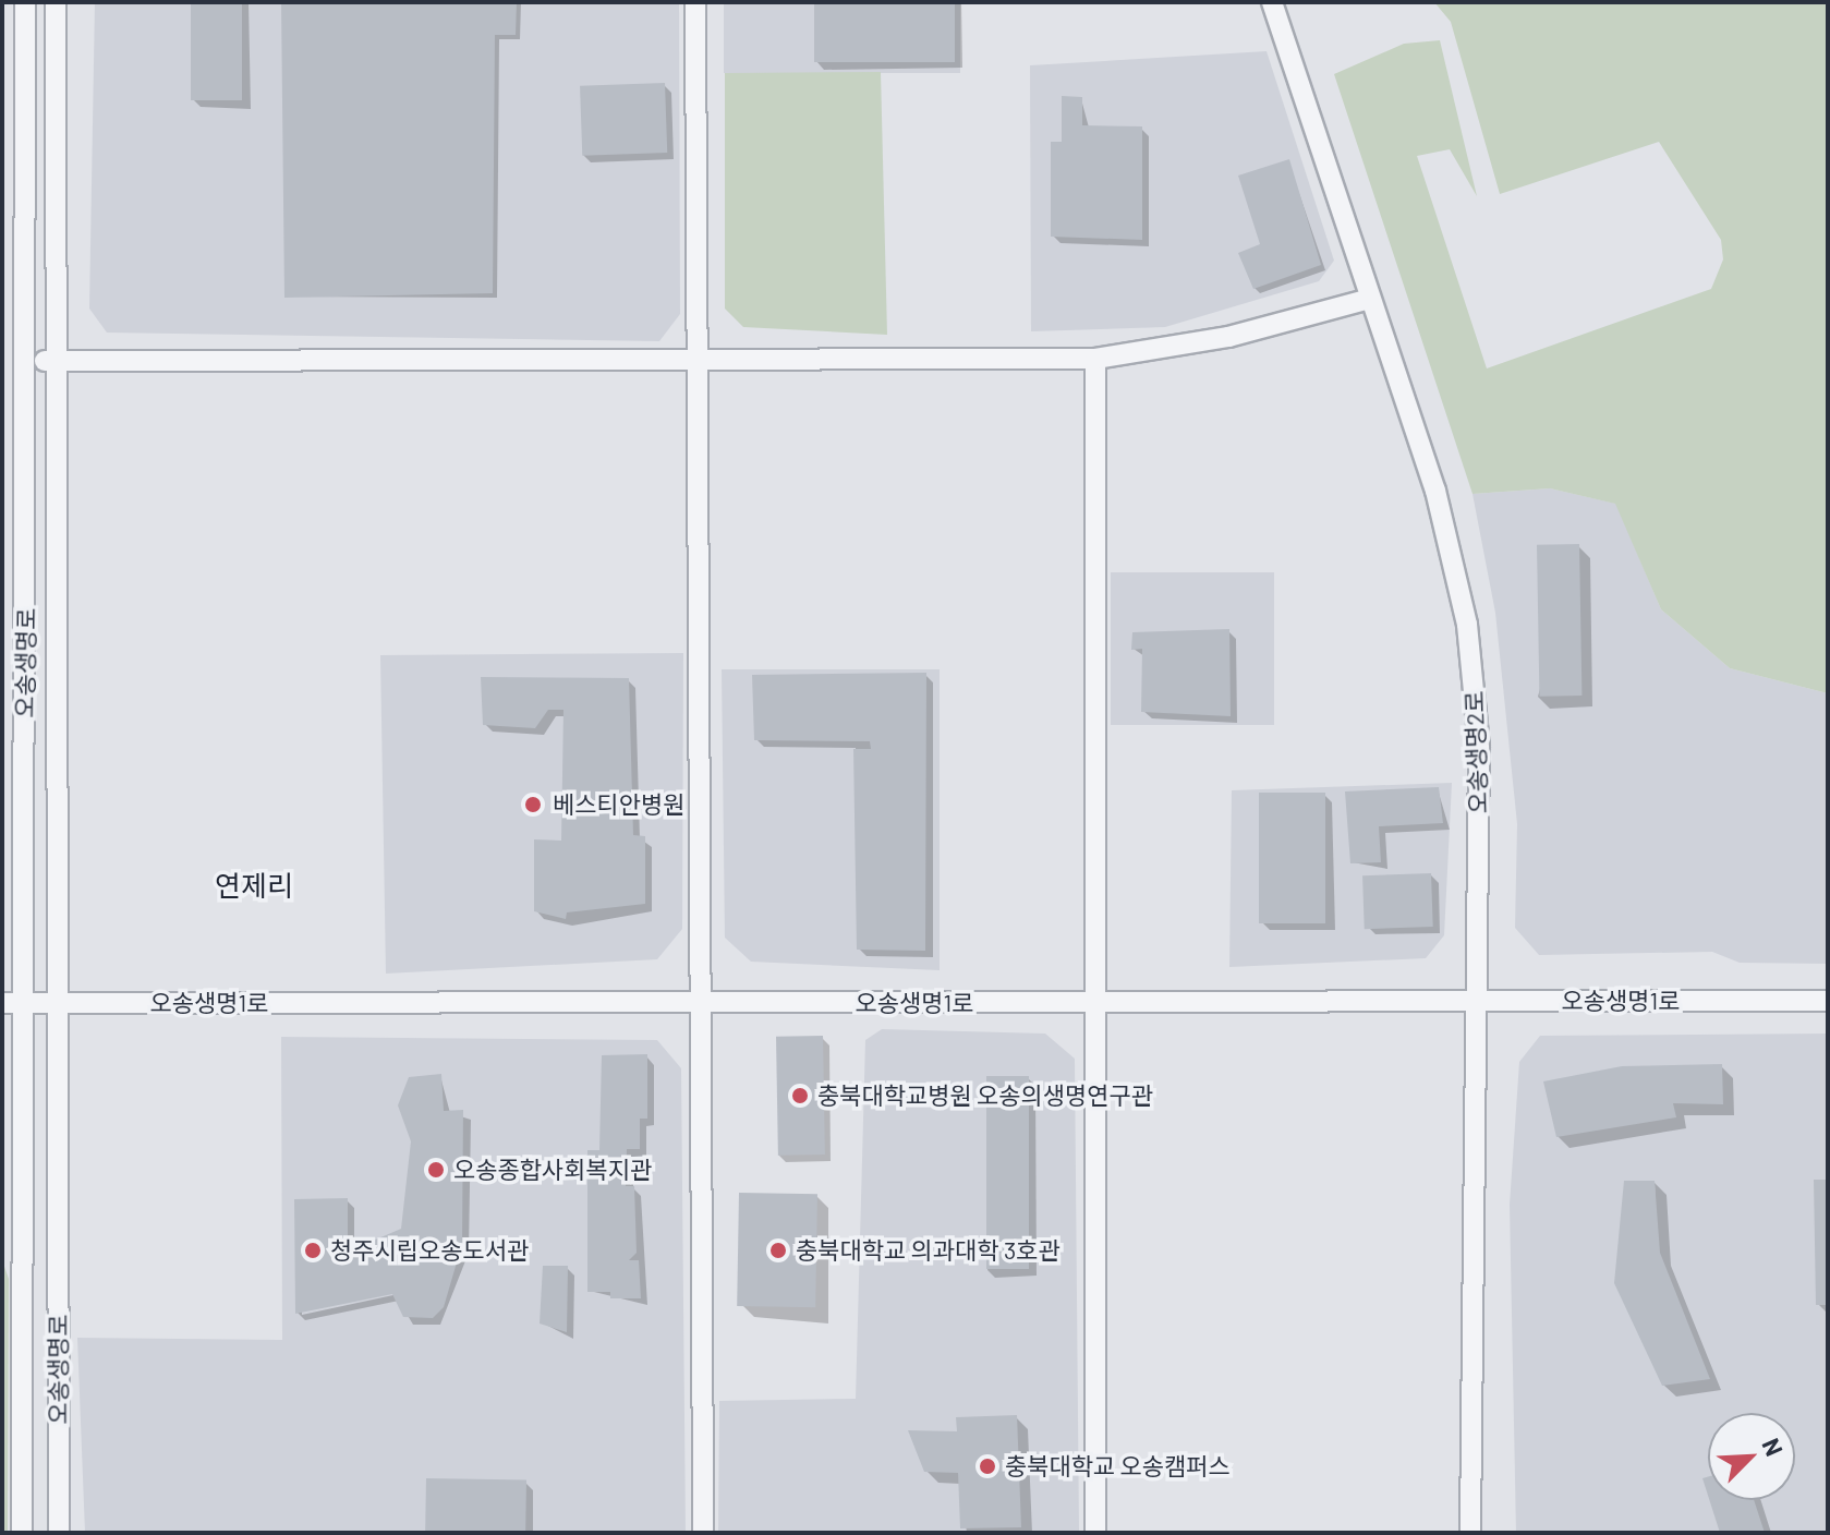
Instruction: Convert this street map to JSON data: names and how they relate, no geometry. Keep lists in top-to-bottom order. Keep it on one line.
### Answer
{"streets":{"street":["오송생명로","오송생명2로","오송생명1로"]},"crossings":[["오송생명로","오송생명1로"],["오송생명2로","오송생명1로"]],"districts":["연제리"],"places":["베스티안병원","충북대학교병원 오송의생명연구관","오송종합사회복지관","청주시립오송도서관","충북대학교 의과대학 3호관","충북대학교 오송캠퍼스"],"north":"top right"}
